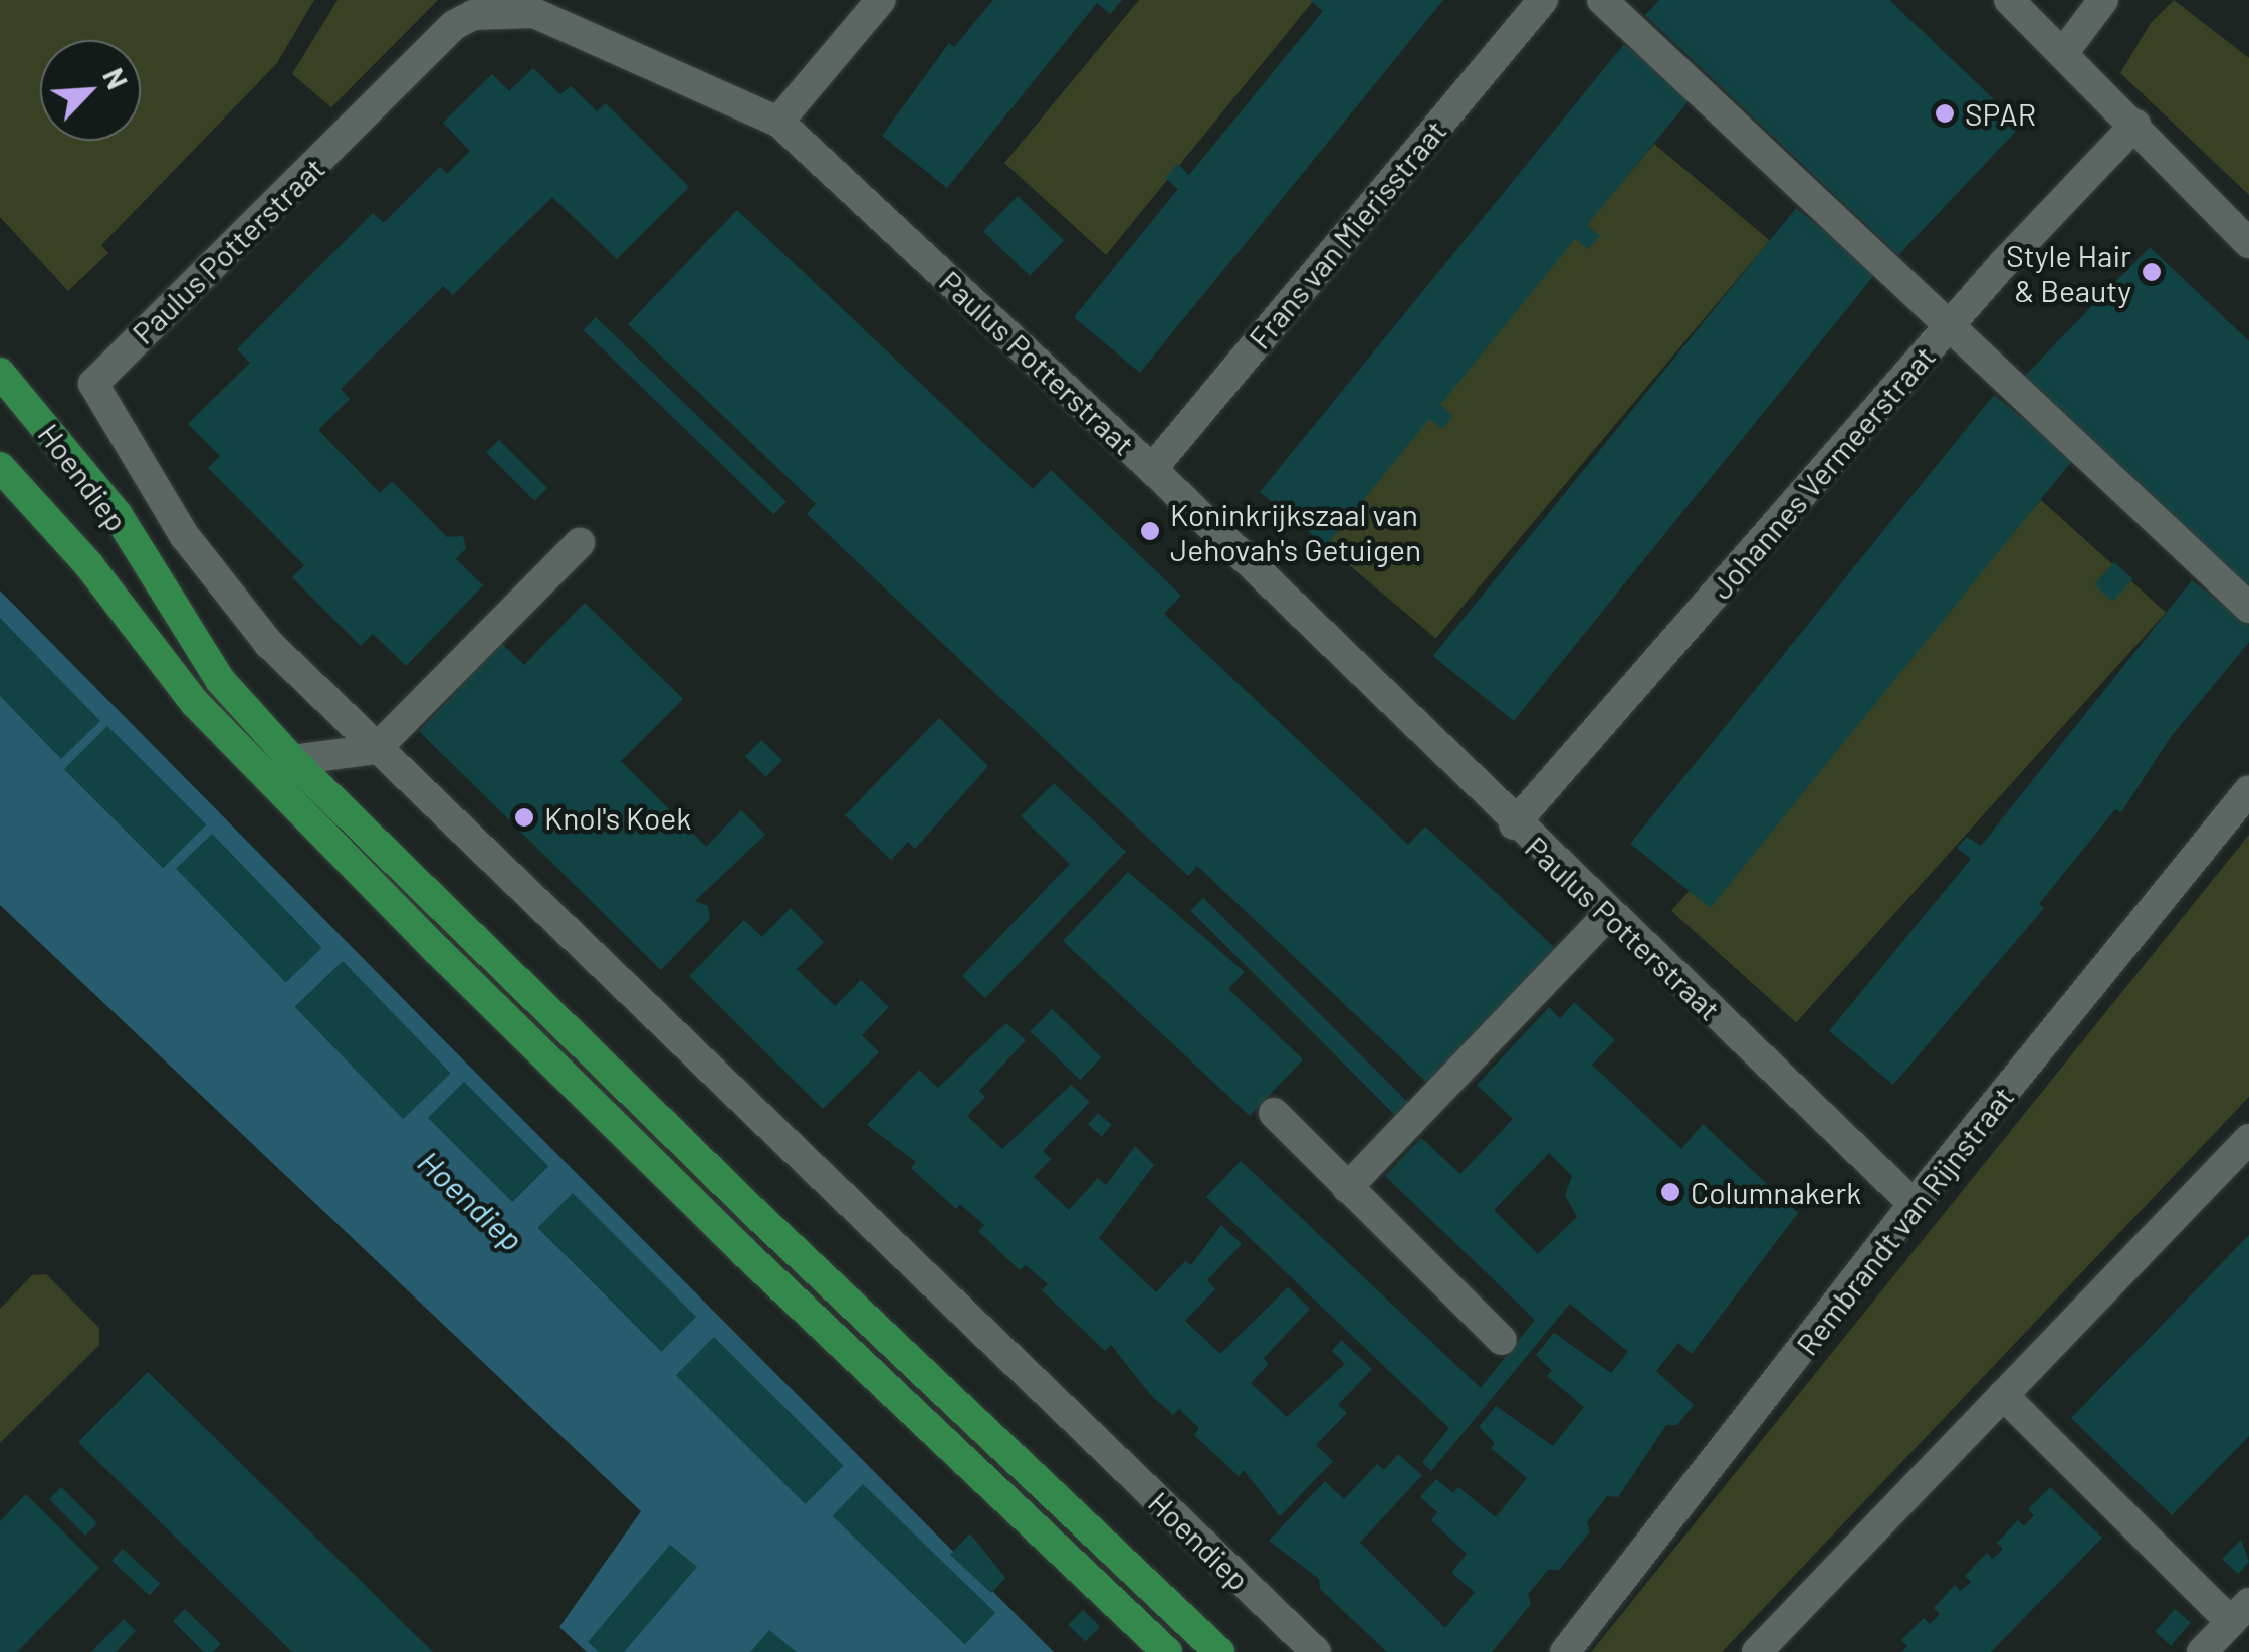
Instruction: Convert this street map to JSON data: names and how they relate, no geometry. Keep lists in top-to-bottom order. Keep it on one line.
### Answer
{"streets":{"main road":["Hoendiep"],"street":["Frans van Mierisstraat","Paulus Potterstraat","Johannes Vermeerstraat","Rembrandt van Rijnstraat"]},"crossings":[["Frans van Mierisstraat","Paulus Potterstraat"],["Paulus Potterstraat","Johannes Vermeerstraat"],["Paulus Potterstraat","Hoendiep"],["Paulus Potterstraat","Rembrandt van Rijnstraat"]],"water":["Hoendiep"],"places":["SPAR","Style Hair & Beauty","Koninkrijkszaal van Jehovah's Getuigen","Knol's Koek","Columnakerk"],"north":"top right"}
